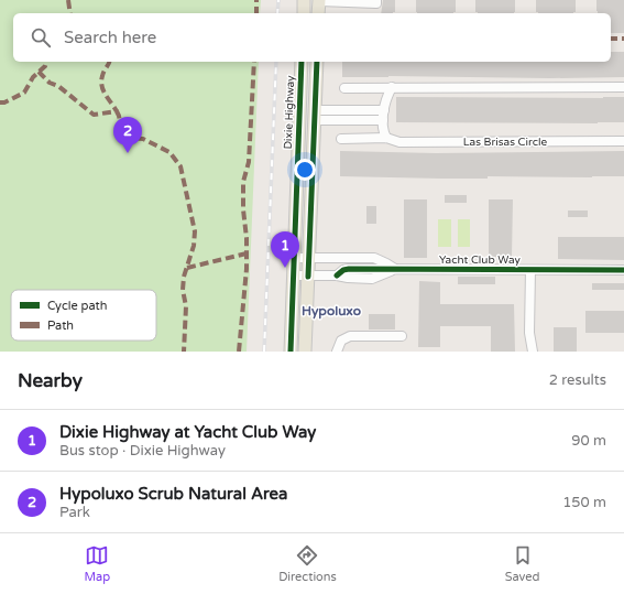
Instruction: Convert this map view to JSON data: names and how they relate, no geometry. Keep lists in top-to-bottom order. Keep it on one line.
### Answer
{"streets":{"main road":["Dixie Highway"],"street":["Las Brisas Circle","Yacht Club Way"]},"crossings":[["Dixie Highway","Yacht Club Way"]],"districts":["Hypoluxo"],"legend":["Cycle path","Path"],"page":{"search":"Search here","pins":["2","1"],"heading":["Nearby","2 results"],"list":[{"mark":"1","name":"Dixie Highway at Yacht Club Way","note":"Bus stop · Dixie Highway","value":"90 m"},{"mark":"2","name":"Hypoluxo Scrub Natural Area","note":"Park","value":"150 m"}],"nav":["Map","Directions","Saved"]}}
